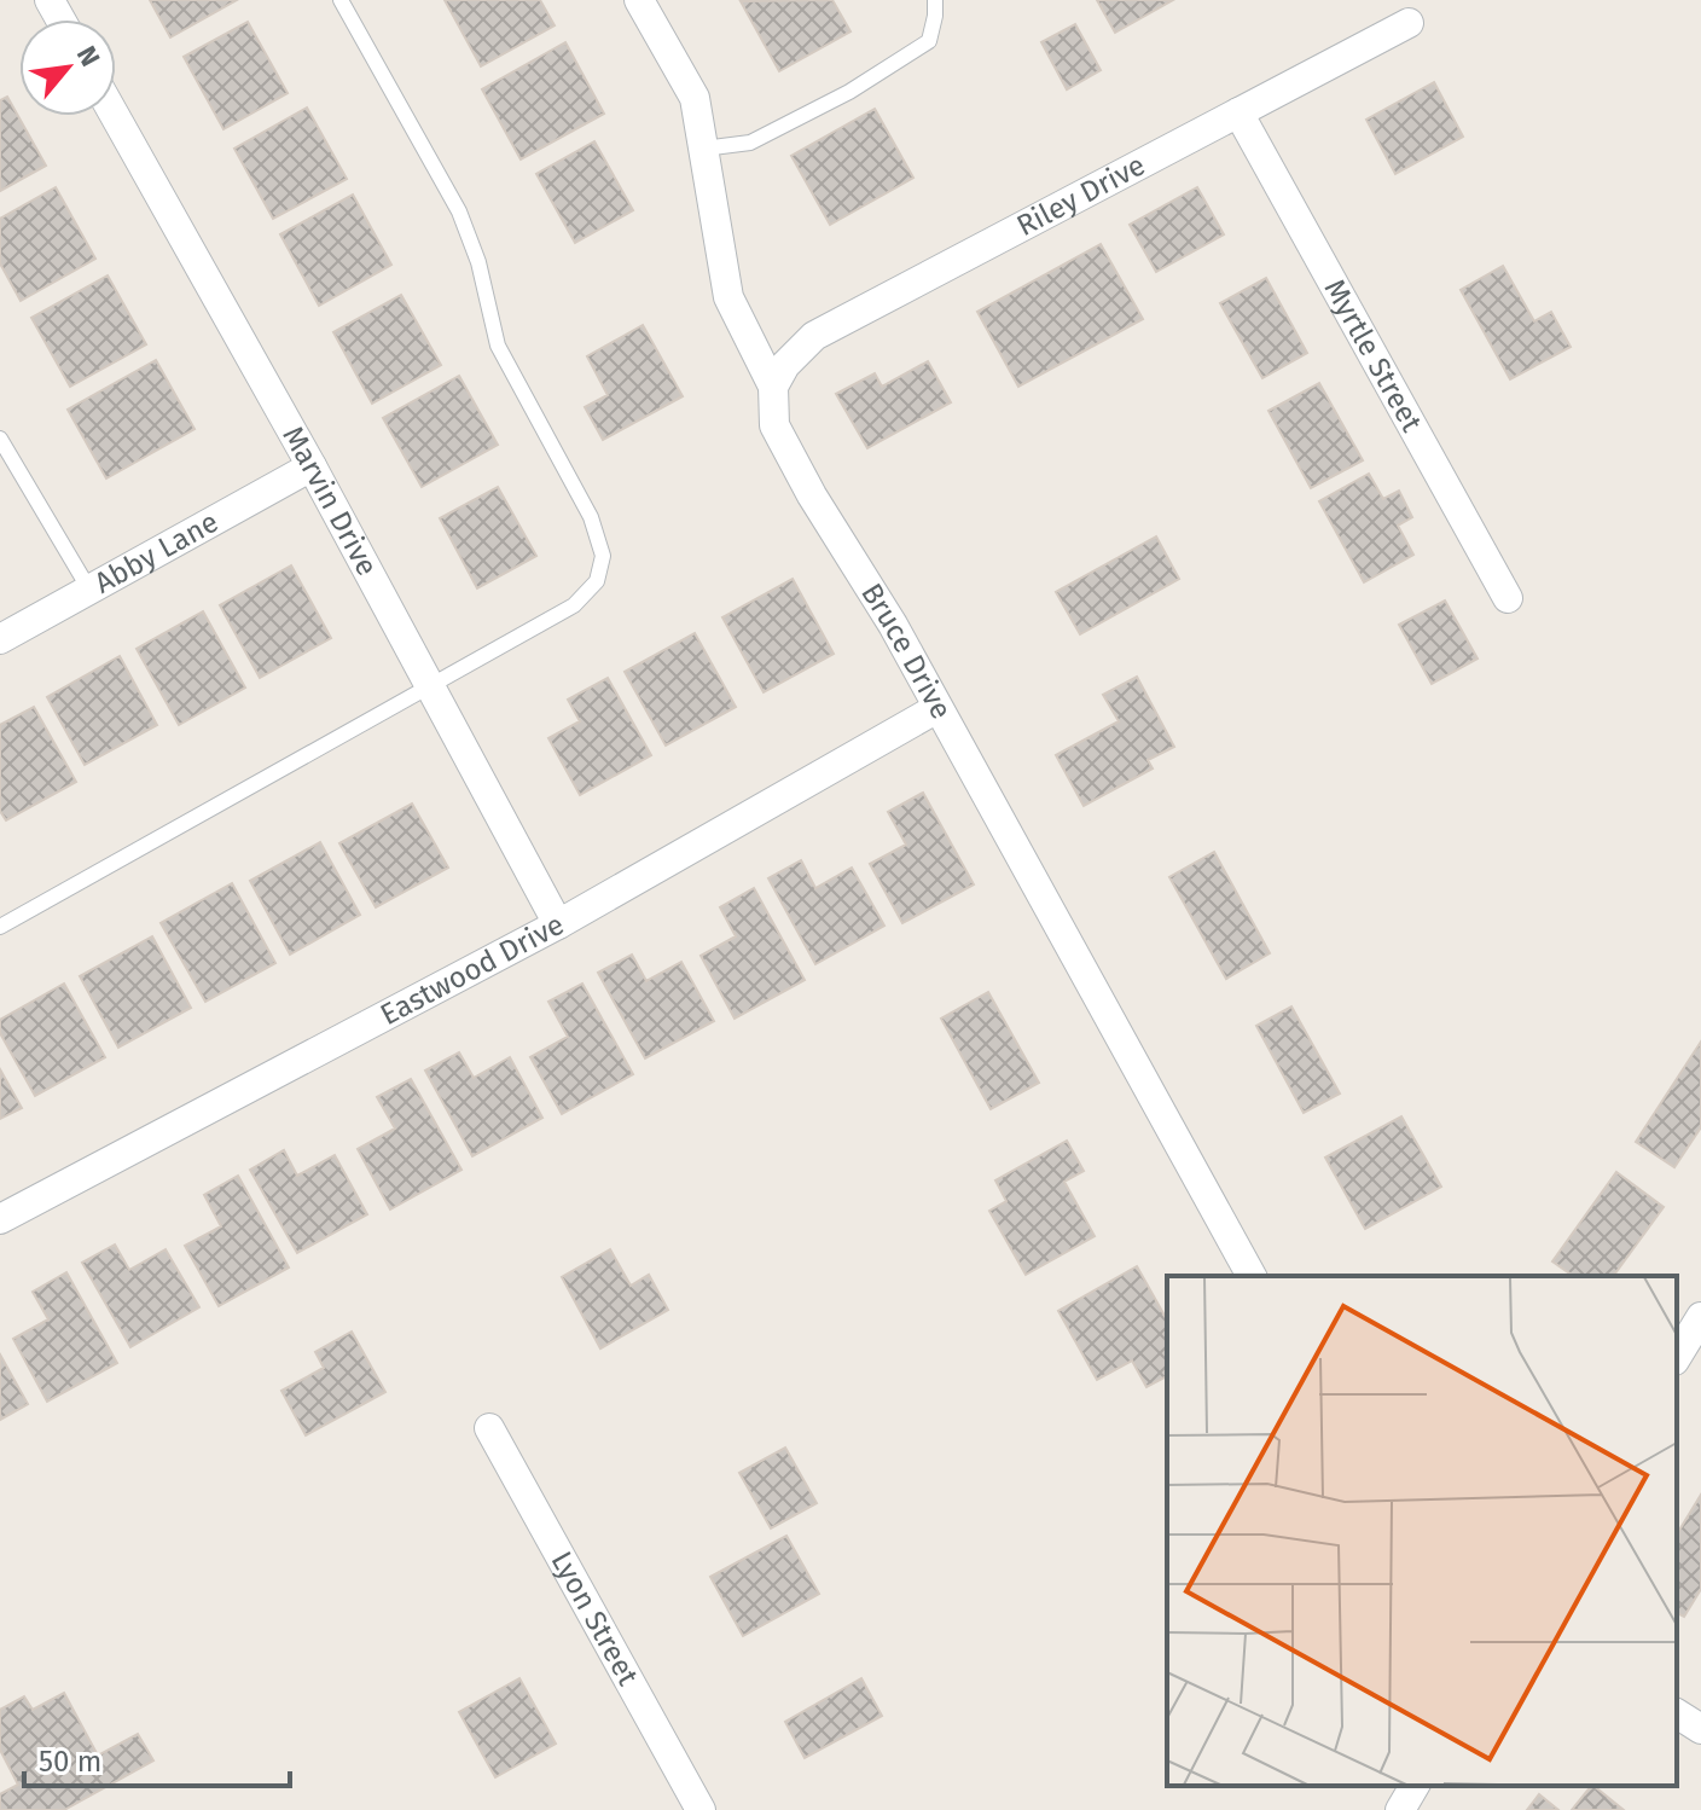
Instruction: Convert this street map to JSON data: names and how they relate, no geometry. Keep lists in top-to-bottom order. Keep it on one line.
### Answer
{"streets":{"street":["Riley Drive","Myrtle Street","Marvin Drive","Abby Lane","Bruce Drive","Eastwood Drive","Lyon Street"]},"crossings":[["Riley Drive","Myrtle Street"],["Riley Drive","Bruce Drive"],["Marvin Drive","Abby Lane"],["Marvin Drive","Eastwood Drive"],["Bruce Drive","Eastwood Drive"]],"scale_bar":"50 m","north":"top right"}
